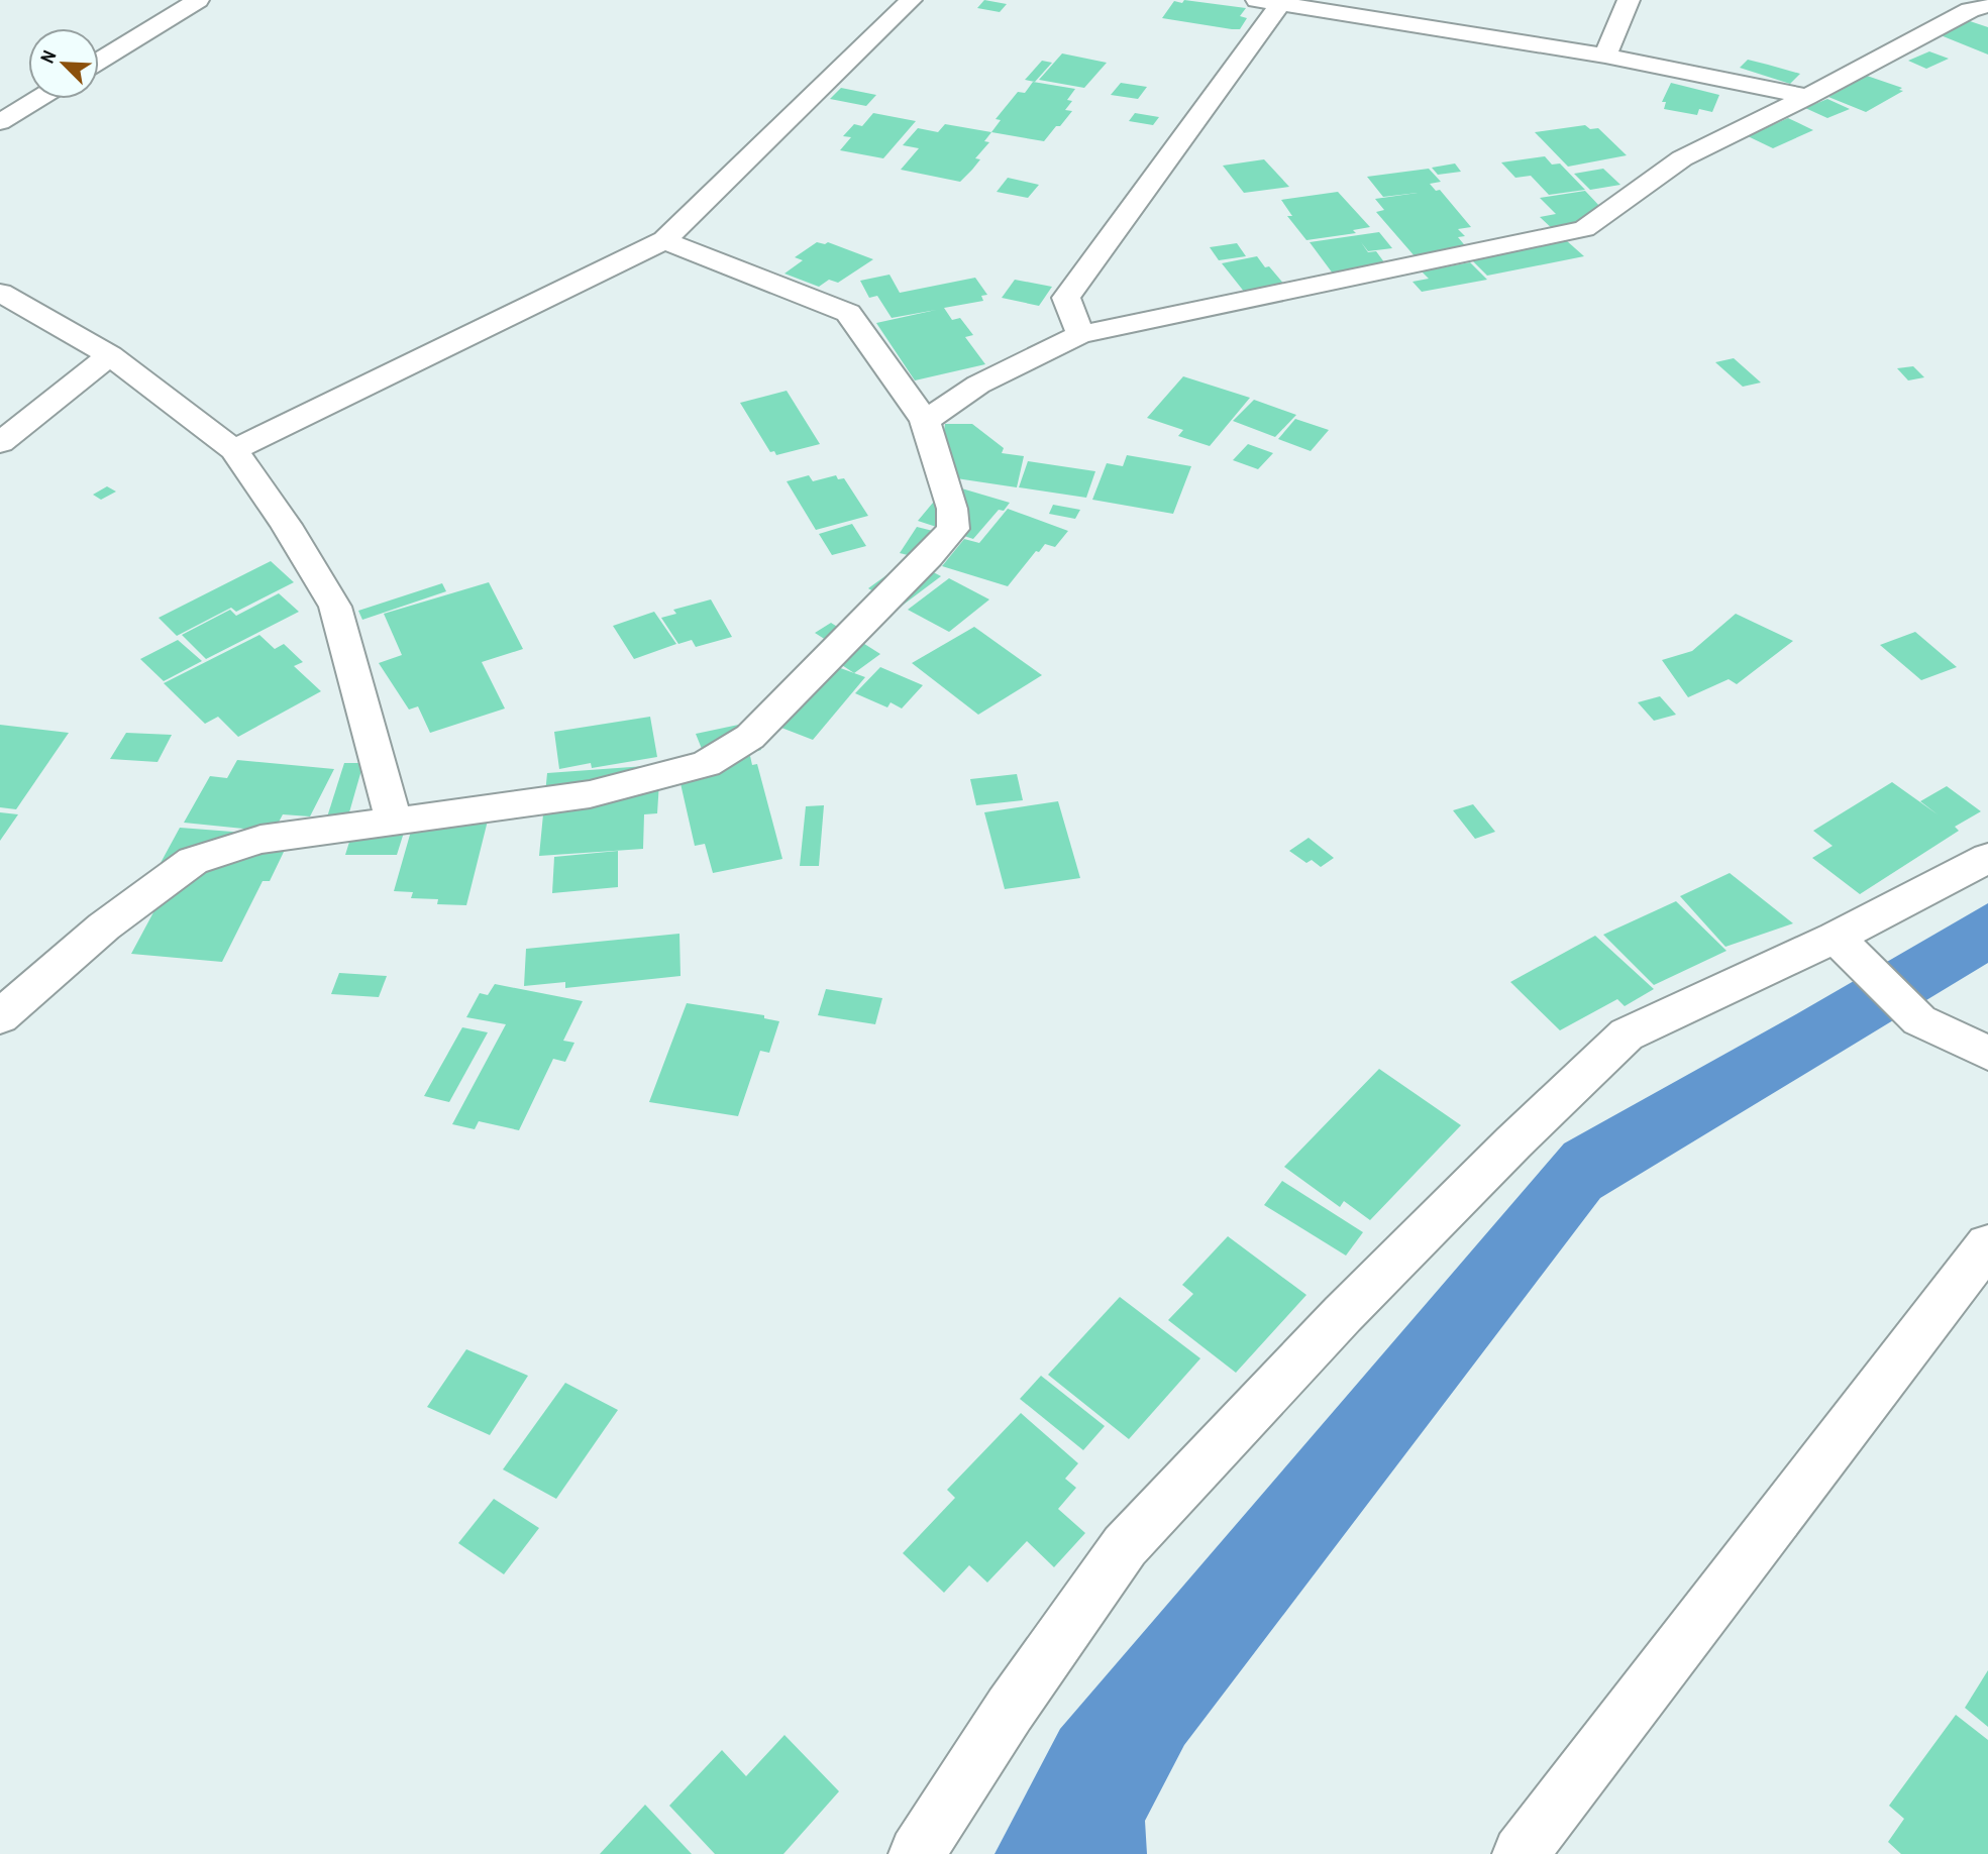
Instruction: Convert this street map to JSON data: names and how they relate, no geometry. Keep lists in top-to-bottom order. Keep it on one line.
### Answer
{"north":"top left"}
